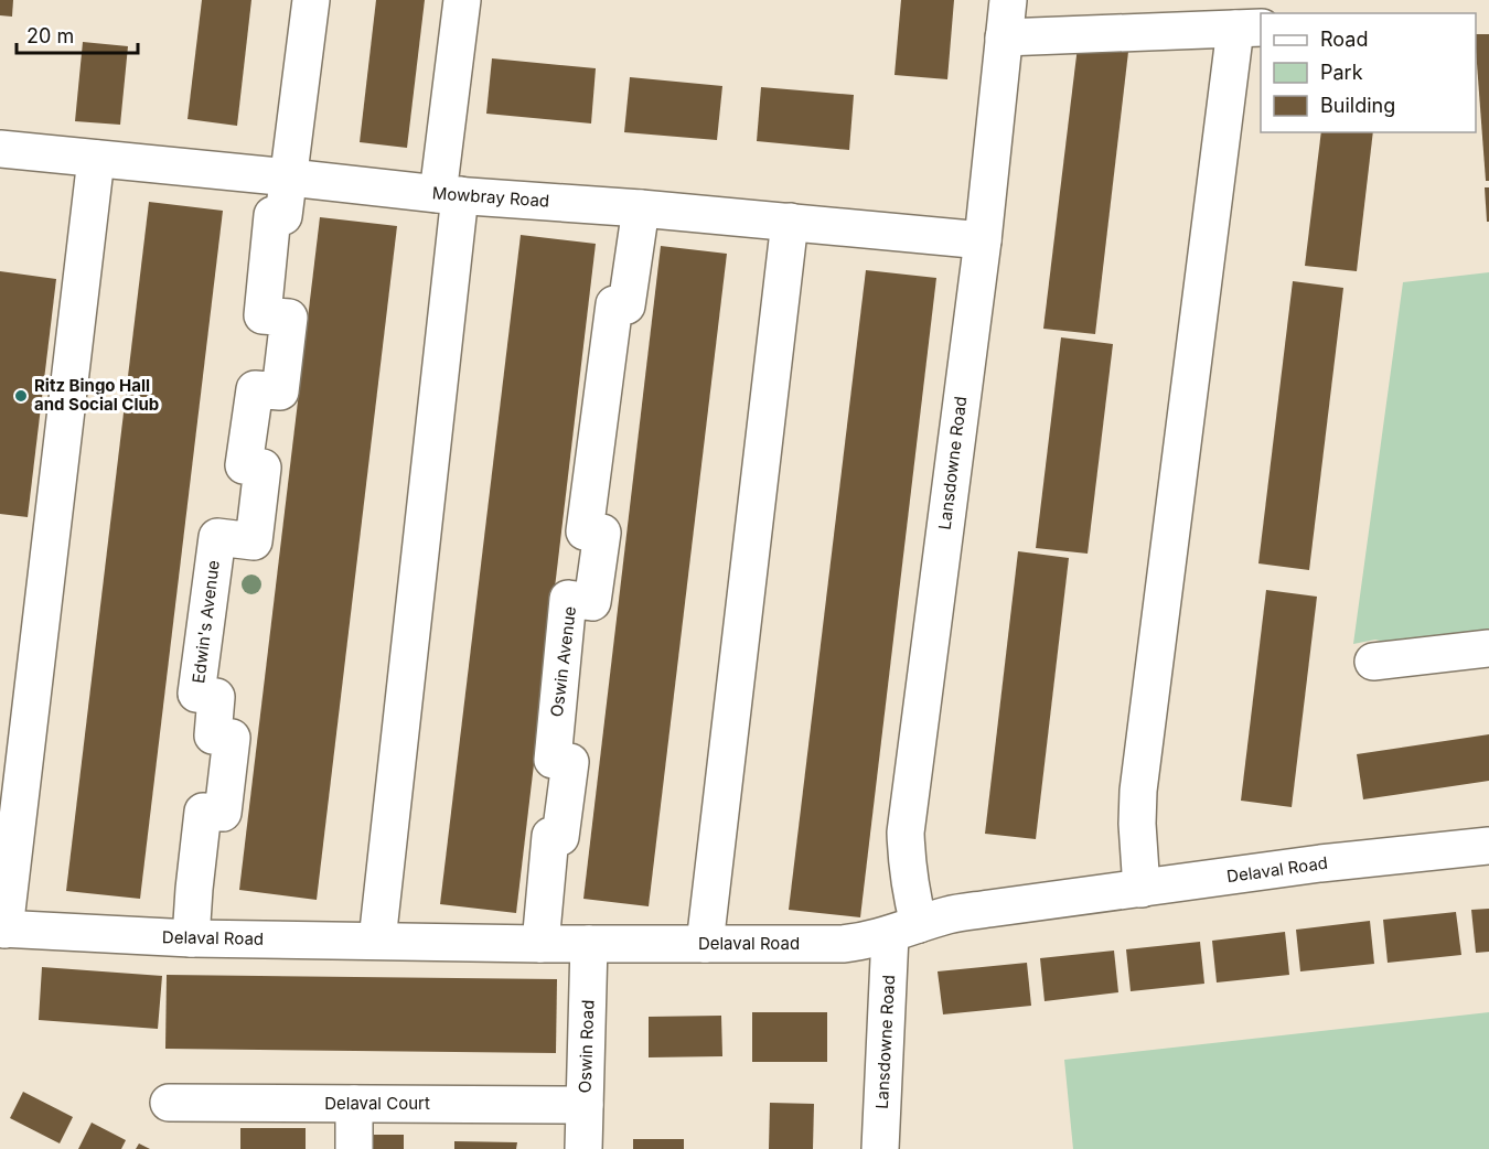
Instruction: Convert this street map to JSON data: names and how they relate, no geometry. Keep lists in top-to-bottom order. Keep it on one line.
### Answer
{"streets":{"street":["Mowbray Road","Lansdowne Road","Edwin's Avenue","Oswin Avenue","Delaval Road","Oswin Road","Delaval Court"]},"crossings":[["Mowbray Road","Lansdowne Road"],["Mowbray Road","Edwin's Avenue"],["Mowbray Road","Oswin Avenue"],["Lansdowne Road","Delaval Road"],["Edwin's Avenue","Delaval Road"],["Oswin Avenue","Delaval Road"],["Delaval Road","Oswin Road"],["Oswin Road","Delaval Court"]],"places":["Ritz Bingo Hall and Social Club"],"legend":["Road","Park","Building"],"scale_bar":"20 m"}
